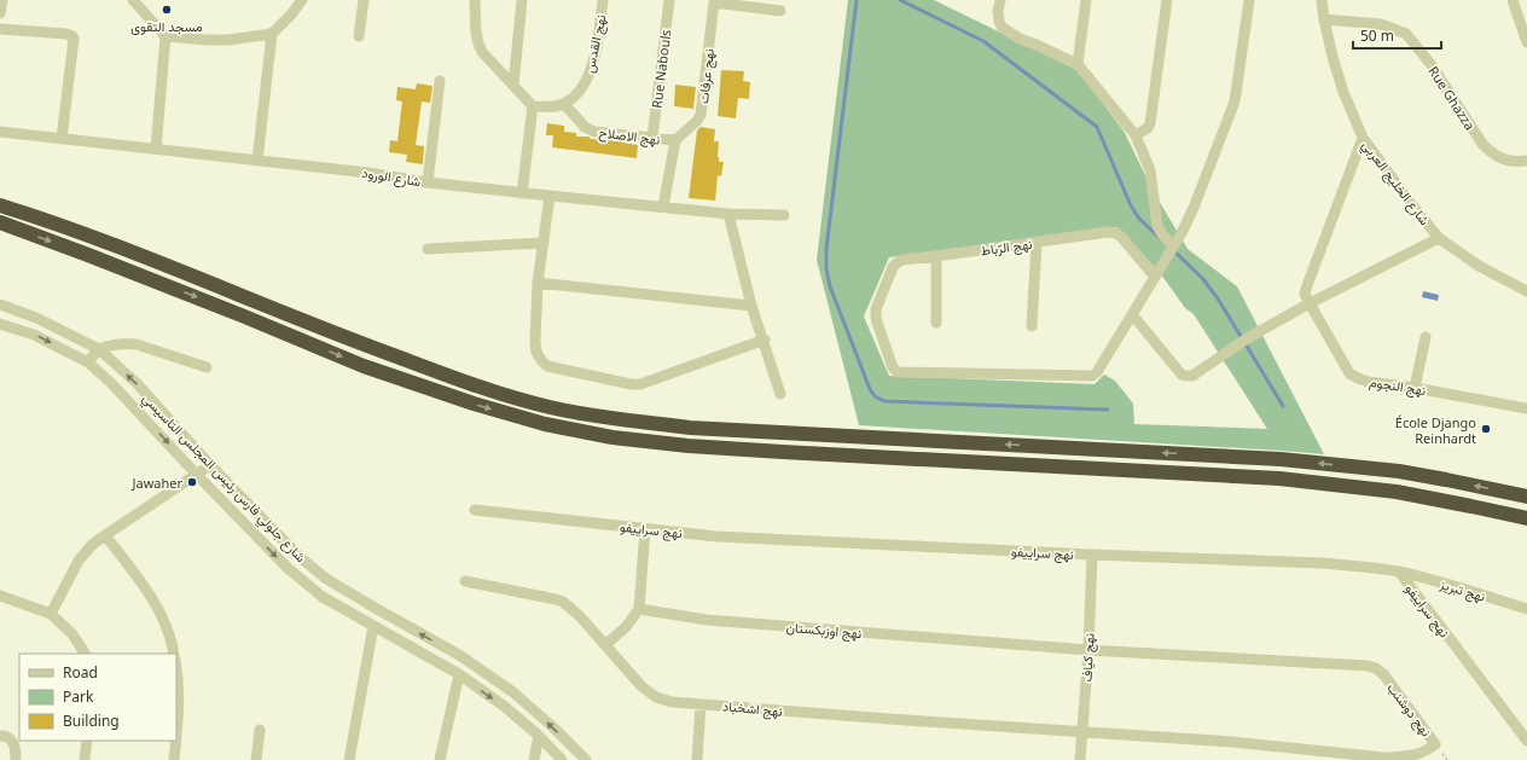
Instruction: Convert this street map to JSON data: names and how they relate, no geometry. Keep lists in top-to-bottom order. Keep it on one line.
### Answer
{"streets":{"street":["نهج القدس","Rue Nabouls","نهج عرفات","Rue Ghazza","نهج الاصلاح","شارع الورود","شارع الخليج العربي","نهج الرّباط","نهج النجوم","شارع جلولي فارس رئيس المجلس التاسيسي","نهج سراييفو","نهج تبريز","نهج اوزبكستان","نهج كياف","نهج اشخباد","نهج دوشنب"]},"crossings":[["نهج القدس","نهج الاصلاح"],["Rue Nabouls","نهج الاصلاح"],["نهج عرفات","نهج الاصلاح"],["Rue Ghazza","شارع الخليج العربي"],["نهج سراييفو","نهج تبريز"],["نهج سراييفو","نهج كياف"],["نهج اوزبكستان","نهج كياف"],["نهج اوزبكستان","نهج دوشنب"],["نهج كياف","نهج اشخباد"],["نهج كياف","نهج دوشنب"],["نهج اشخباد","نهج دوشنب"]],"places":["مسجد التقوى","École Django Reinhardt","Jawaher"],"legend":["Road","Park","Building"],"scale_bar":"50 m"}
